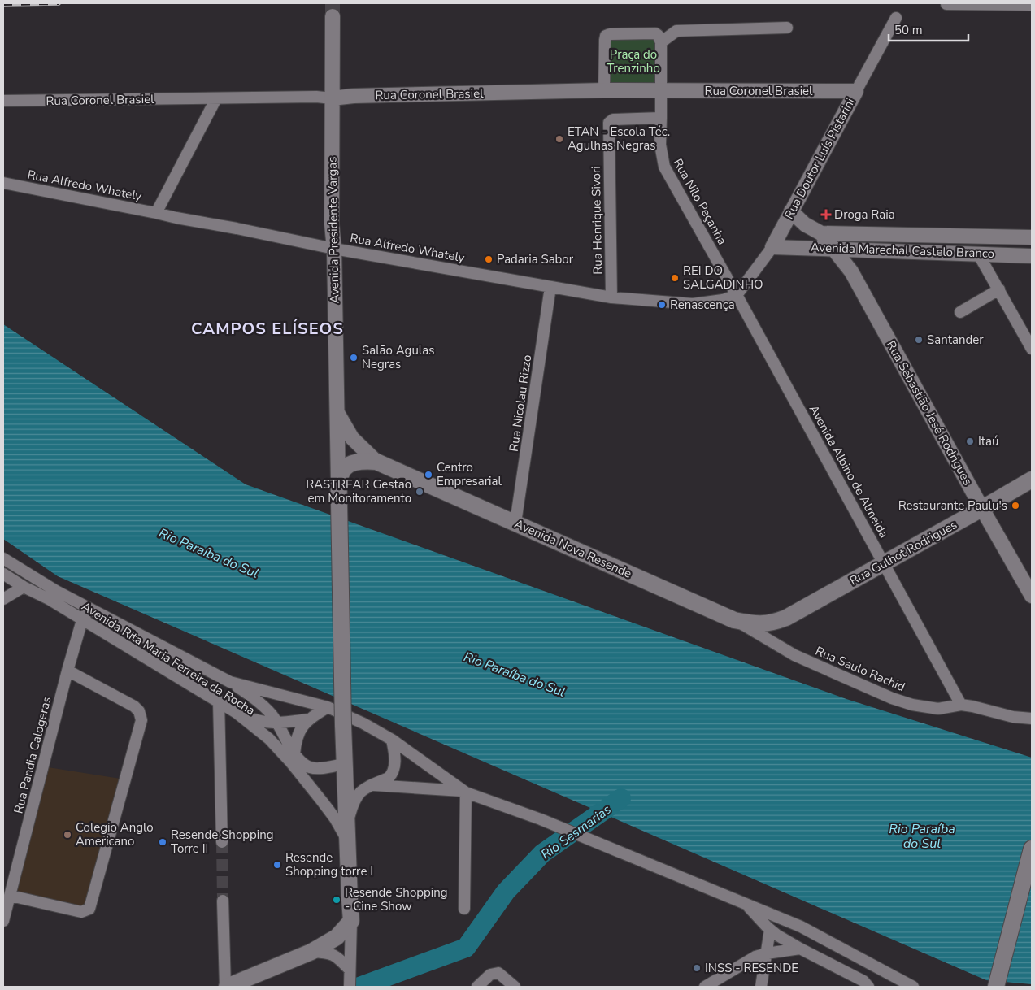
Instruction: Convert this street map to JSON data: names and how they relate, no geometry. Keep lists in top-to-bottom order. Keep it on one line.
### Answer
{"streets":{"main road":["Avenida Nova Resende","Rua Gulhot Rodrigues"],"street":["Rua Coronel Brasiel","Rua Doutor Luís Pistarini","Rua Alfredo Whately","Rua Nilo Peçanha","Rua Henrique Sivori","Avenida Presidente Vargas","Avenida Marechal Castelo Branco","Rua Nicolau Rizzo","Rua Sebastião Jesé Rodrigues","Avenida Albino de Almeida","Avenida Rita Maria Ferreira da Rocha","Rua Saulo Rachid","Rua Pandia Calogeras"]},"crossings":[["Rua Coronel Brasiel","Rua Doutor Luís Pistarini"],["Rua Coronel Brasiel","Rua Nilo Peçanha"],["Rua Coronel Brasiel","Avenida Presidente Vargas"],["Rua Doutor Luís Pistarini","Rua Alfredo Whately"],["Rua Doutor Luís Pistarini","Rua Nilo Peçanha"],["Rua Doutor Luís Pistarini","Avenida Marechal Castelo Branco"],["Rua Doutor Luís Pistarini","Avenida Albino de Almeida"],["Rua Alfredo Whately","Rua Nilo Peçanha"],["Rua Alfredo Whately","Rua Henrique Sivori"],["Rua Alfredo Whately","Avenida Presidente Vargas"],["Rua Alfredo Whately","Rua Nicolau Rizzo"],["Rua Alfredo Whately","Avenida Albino de Almeida"],["Rua Nilo Peçanha","Rua Henrique Sivori"],["Rua Nilo Peçanha","Avenida Albino de Almeida"],["Avenida Marechal Castelo Branco","Rua Sebastião Jesé Rodrigues"],["Rua Nicolau Rizzo","Avenida Nova Resende"],["Rua Sebastião Jesé Rodrigues","Rua Gulhot Rodrigues"],["Avenida Albino de Almeida","Rua Gulhot Rodrigues"],["Avenida Albino de Almeida","Rua Saulo Rachid"],["Avenida Nova Resende","Rua Gulhot Rodrigues"],["Avenida Nova Resende","Rua Saulo Rachid"],["Avenida Rita Maria Ferreira da Rocha","Rua Pandia Calogeras"]],"districts":["CAMPOS ELÍSEOS"],"water":["Rio Paraíba do Sul","Rio Sesmarias"],"parks":["Praça do Trenzinho"],"places":{"other":["ETAN - Escola Téc. Agulhas Negras","Padaria Sabor","REI DO SALGADINHO","Renascença","Santander","Salão Agulas Negras","Itaú","Centro Empresarial","RASTREAR Gestão em Monitoramento","Restaurante Paulu's","Colegio Anglo Americano","Resende Shopping Torre II","Resende Shopping torre I","Resende Shopping - Cine Show","INSS - RESENDE"],"health":["Droga Raia"]},"scale_bar":"50 m"}
